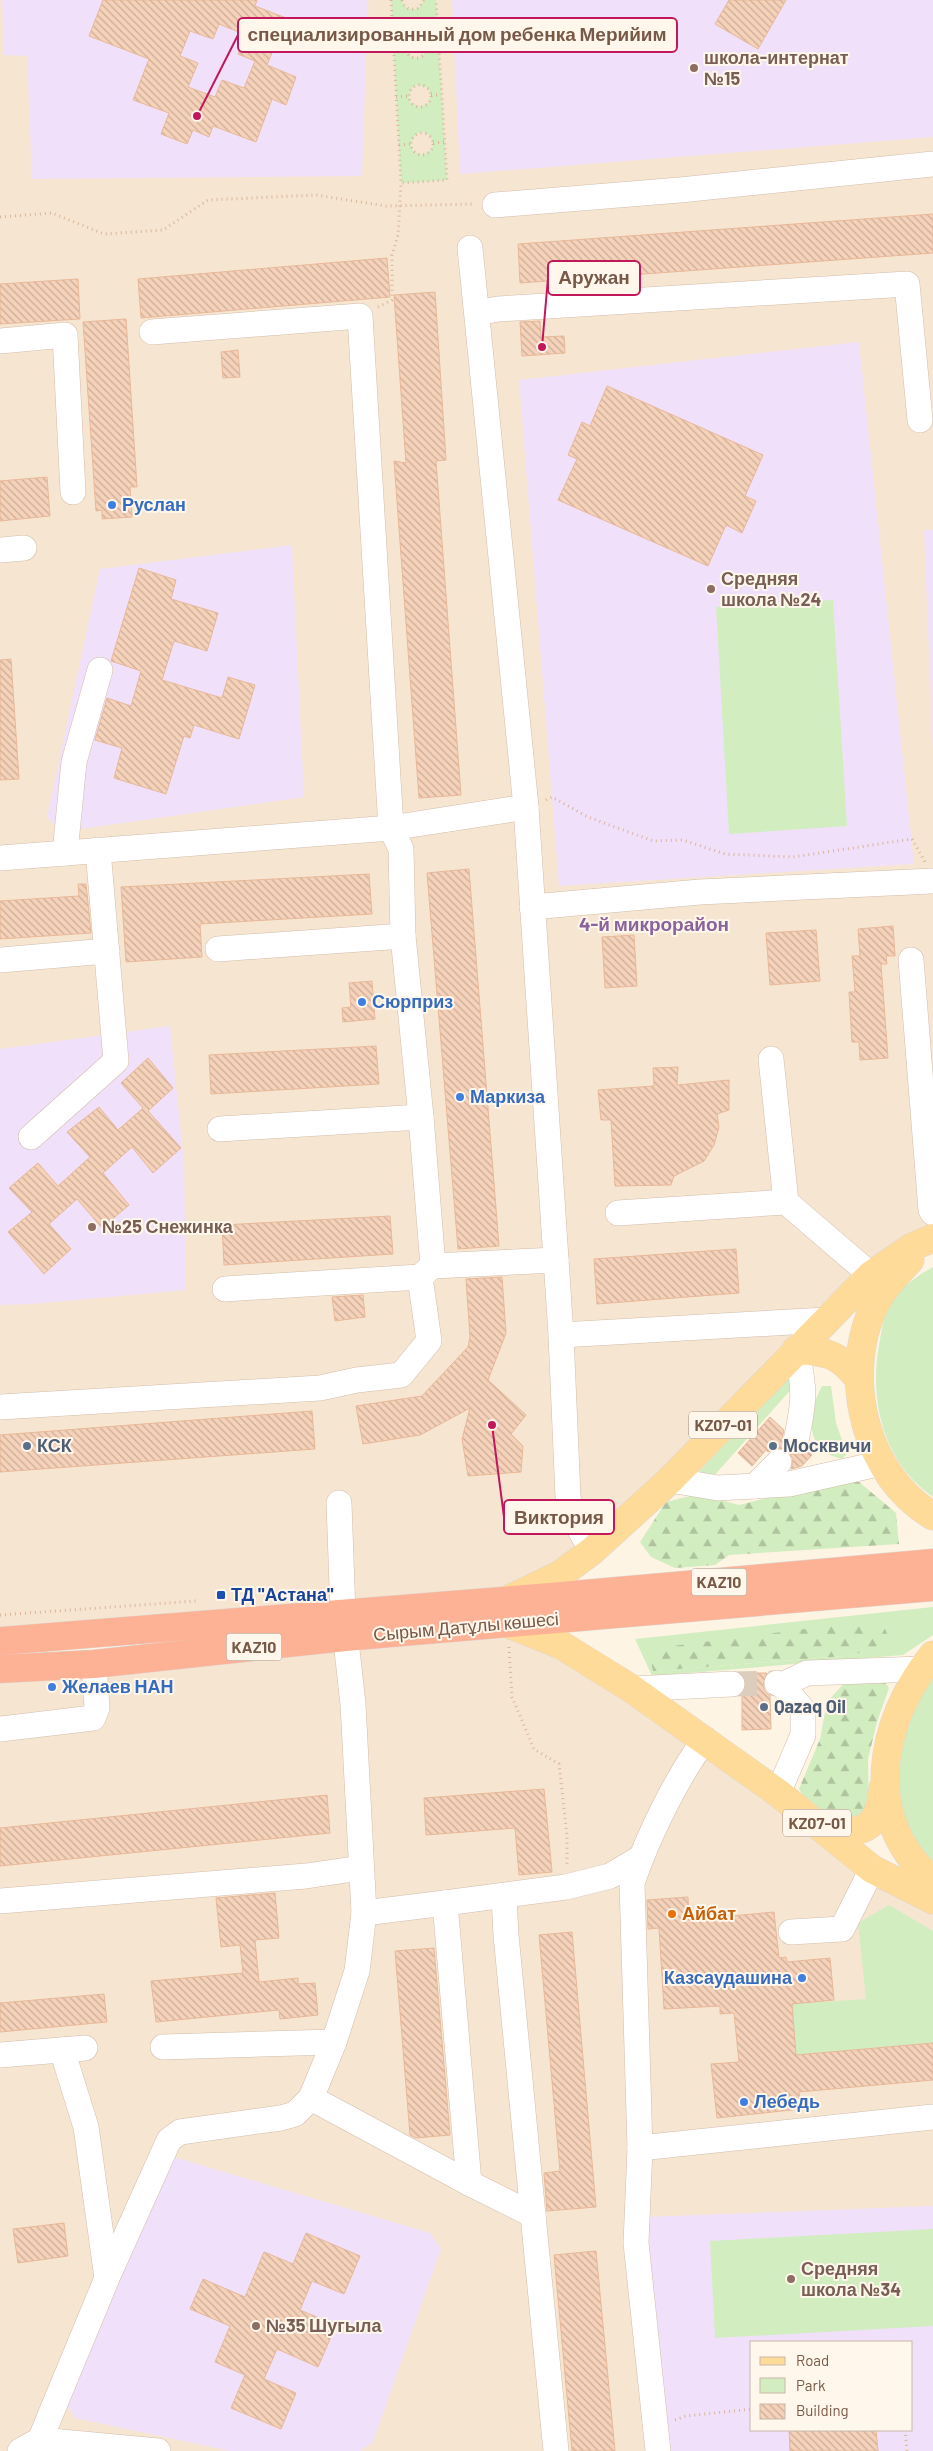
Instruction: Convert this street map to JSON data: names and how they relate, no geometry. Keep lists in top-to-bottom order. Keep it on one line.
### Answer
{"streets":{"highway":["KAZ10","Сырым Датұлы көшесі"],"main road":["KZ07-01"]},"crossings":[["KZ07-01","Сырым Датұлы көшесі"]],"districts":["4-й микрорайон"],"places":{"other":["школа-интернат №15","специализированный дом ребенка Мерийим","Аружан","Руслан","Средняя школа №24","Сюрприз","Маркиза","№25 Снежинка","Виктория","КСК","Москвичи","Желаев НАН","Qazaq Oil","Айбат","Казсаудашина","Лебедь","Средняя школа №34","№35 Шугыла"],"transit":["ТД \"Астана\""]},"legend":["Road","Park","Building"]}
